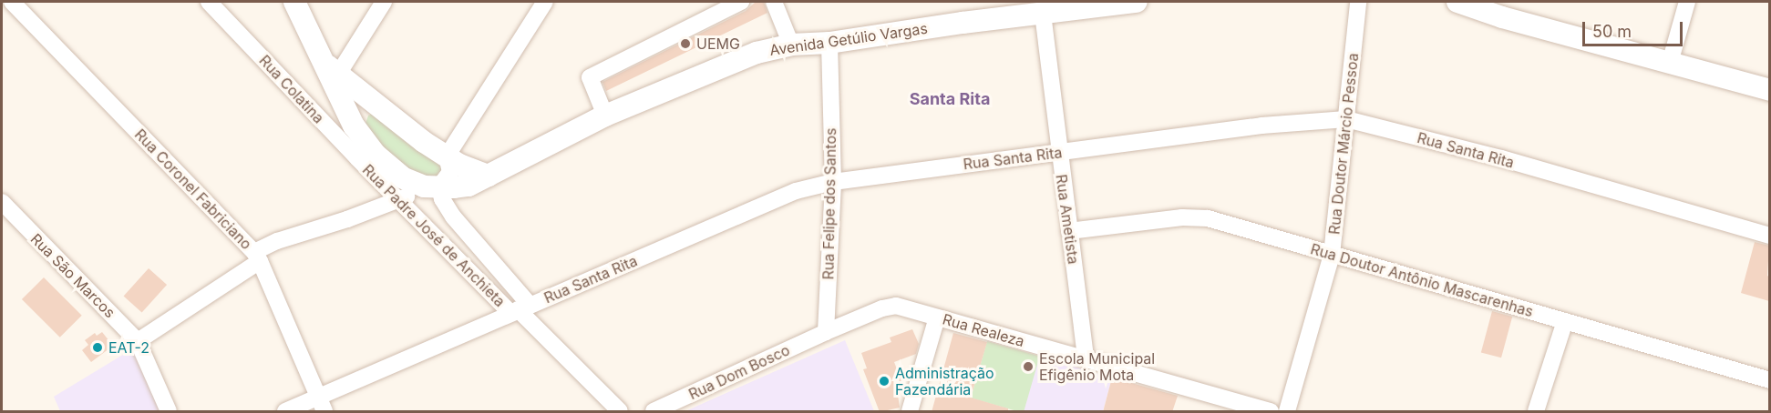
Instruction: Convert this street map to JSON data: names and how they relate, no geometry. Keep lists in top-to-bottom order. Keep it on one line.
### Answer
{"streets":{"street":["Avenida Getúlio Vargas","Rua Colatina","Rua Doutor Márcio Pessoa","Rua Santa Rita","Rua Coronel Fabriciano","Rua Felipe dos Santos","Rua Ametista","Rua Padre José de Anchieta","Rua São Marcos","Rua Doutor Antônio Mascarenhas","Rua Realeza","Rua Dom Bosco"]},"crossings":[["Avenida Getúlio Vargas","Rua Felipe dos Santos"],["Avenida Getúlio Vargas","Rua Ametista"],["Avenida Getúlio Vargas","Rua Padre José de Anchieta"],["Rua Colatina","Rua Padre José de Anchieta"],["Rua Doutor Márcio Pessoa","Rua Santa Rita"],["Rua Doutor Márcio Pessoa","Rua Doutor Antônio Mascarenhas"],["Rua Santa Rita","Rua Coronel Fabriciano"],["Rua Santa Rita","Rua Felipe dos Santos"],["Rua Santa Rita","Rua Ametista"],["Rua Santa Rita","Rua Padre José de Anchieta"],["Rua Felipe dos Santos","Rua Realeza"],["Rua Felipe dos Santos","Rua Dom Bosco"],["Rua Ametista","Rua Doutor Antônio Mascarenhas"],["Rua Ametista","Rua Realeza"],["Rua Realeza","Rua Dom Bosco"]],"districts":["Santa Rita"],"places":["UEMG","EAT-2","Escola Municipal Efigênio Mota","Administração Fazendária"],"scale_bar":"50 m"}
